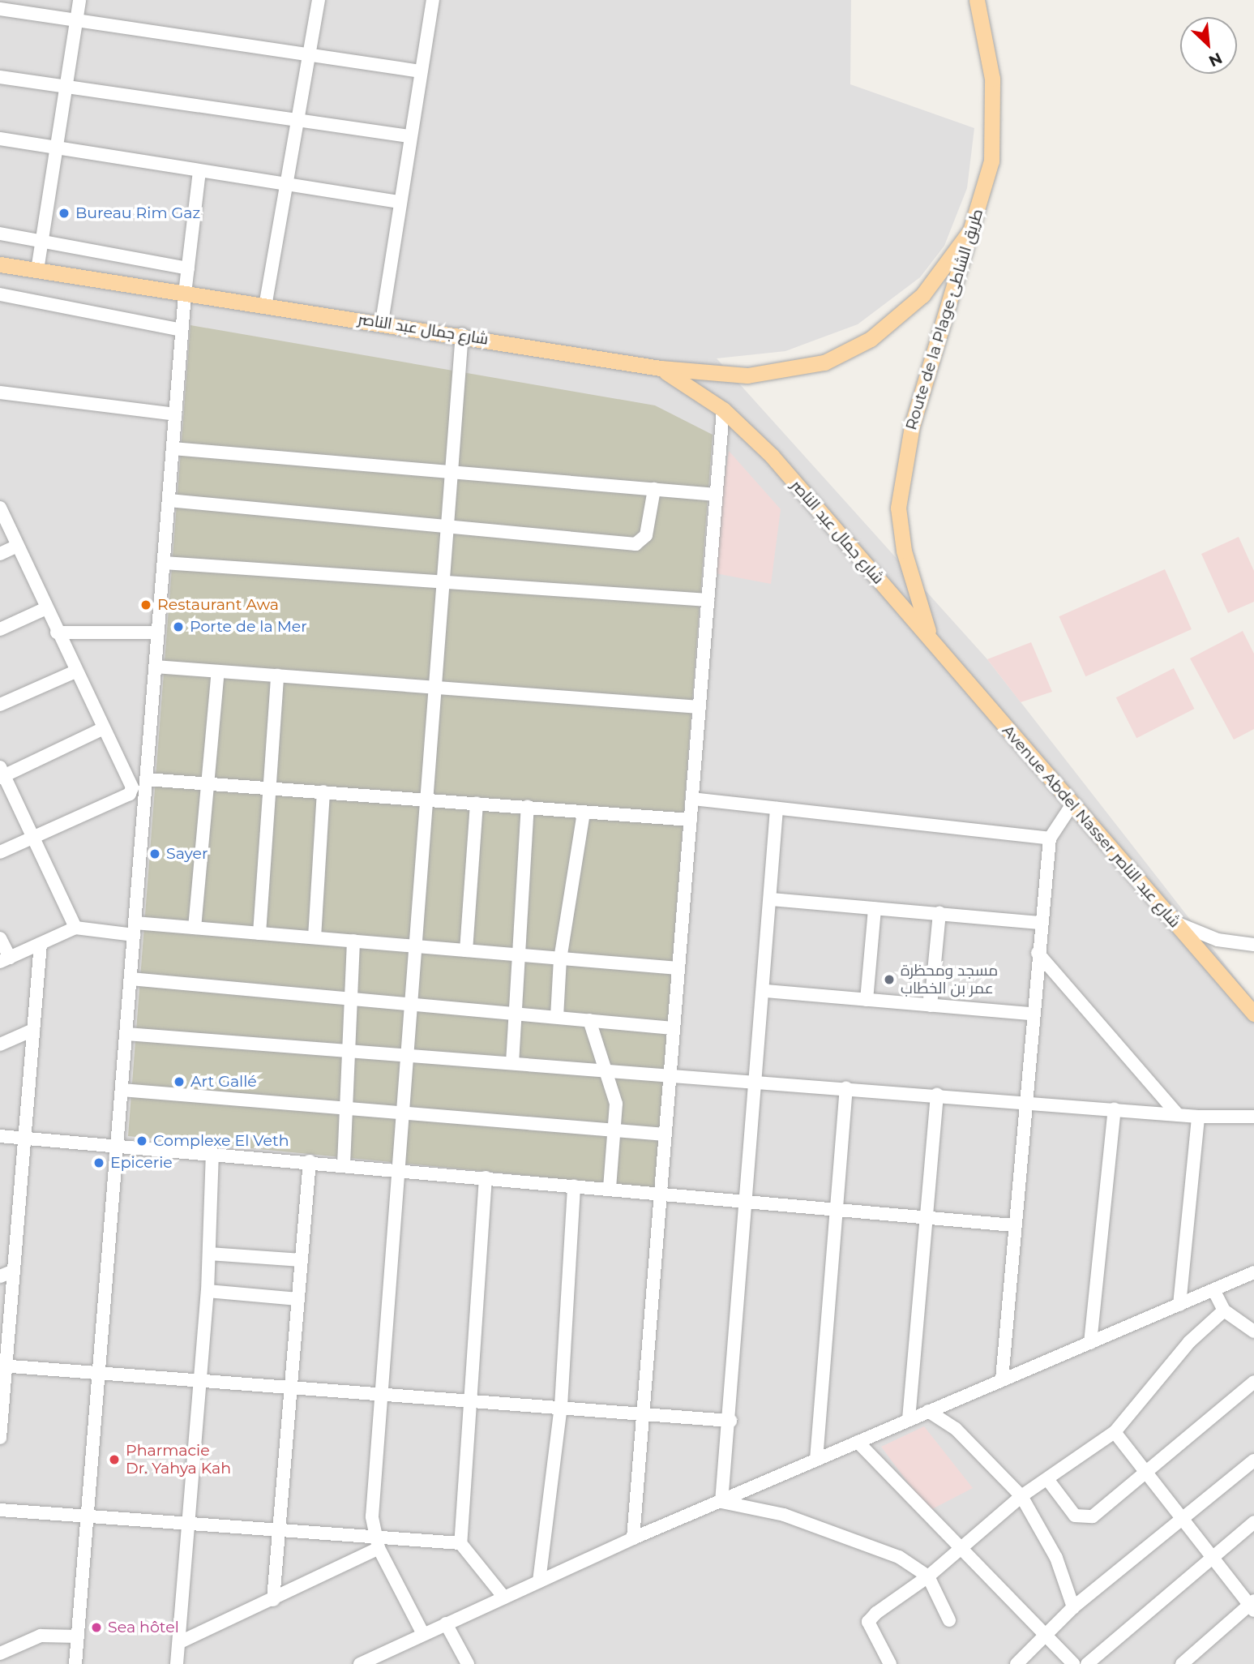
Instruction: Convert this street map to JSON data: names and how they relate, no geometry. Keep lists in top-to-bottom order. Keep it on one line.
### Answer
{"streets":{"main road":["Route de la Plage طريق الشاطئ","شارع جمال عبد الناصر","Avenue Abdel Nasser شارع عبد الناصر"]},"crossings":[["Route de la Plage طريق الشاطئ","شارع جمال عبد الناصر"],["Route de la Plage طريق الشاطئ","Avenue Abdel Nasser شارع عبد الناصر"],["شارع جمال عبد الناصر","Avenue Abdel Nasser شارع عبد الناصر"]],"places":["Bureau Rim Gaz","Restaurant Awa","Porte de la Mer","Sayer","مسجد ومحظرة عمر بن الخطاب","Art Gallé","Complexe El Veth","Epicerie","Pharmacie Dr. Yahya Kah","Sea hôtel"],"north":"bottom right"}
